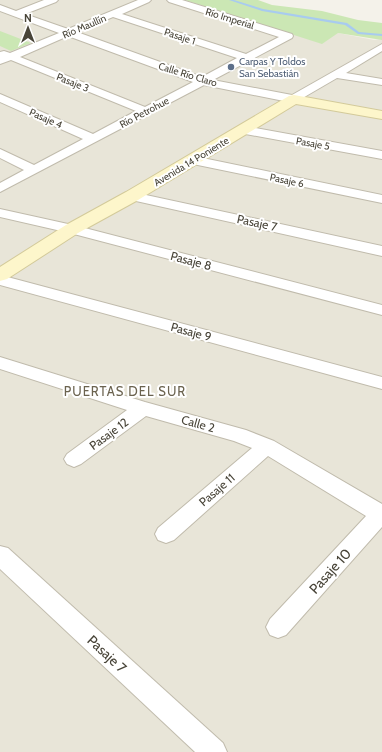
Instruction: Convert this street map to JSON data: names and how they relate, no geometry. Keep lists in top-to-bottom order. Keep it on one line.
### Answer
{"streets":{"street":["Río Imperial","Río Maullín","Pasaje 1","Calle Río Claro","Pasaje 3","Río Petrohue","Pasaje 4","Pasaje 5","Avenida 14 Poniente","Pasaje 6","Pasaje 7","Pasaje 8","Pasaje 9","Calle 2","Pasaje 12","Pasaje 11","Pasaje 10"]},"crossings":[["Río Imperial","Río Petrohue"],["Río Maullín","Pasaje 1"],["Río Maullín","Calle Río Claro"],["Río Maullín","Pasaje 3"],["Pasaje 1","Río Petrohue"],["Calle Río Claro","Río Petrohue"],["Calle Río Claro","Avenida 14 Poniente"],["Pasaje 3","Río Petrohue"],["Río Petrohue","Pasaje 4"],["Pasaje 5","Avenida 14 Poniente"],["Avenida 14 Poniente","Pasaje 6"],["Avenida 14 Poniente","Pasaje 7"],["Avenida 14 Poniente","Pasaje 8"],["Calle 2","Pasaje 12"],["Calle 2","Pasaje 11"],["Calle 2","Pasaje 10"]],"districts":["PUERTAS DEL SUR"],"places":["Carpas Y Toldos San Sebastián"],"north":"top"}
